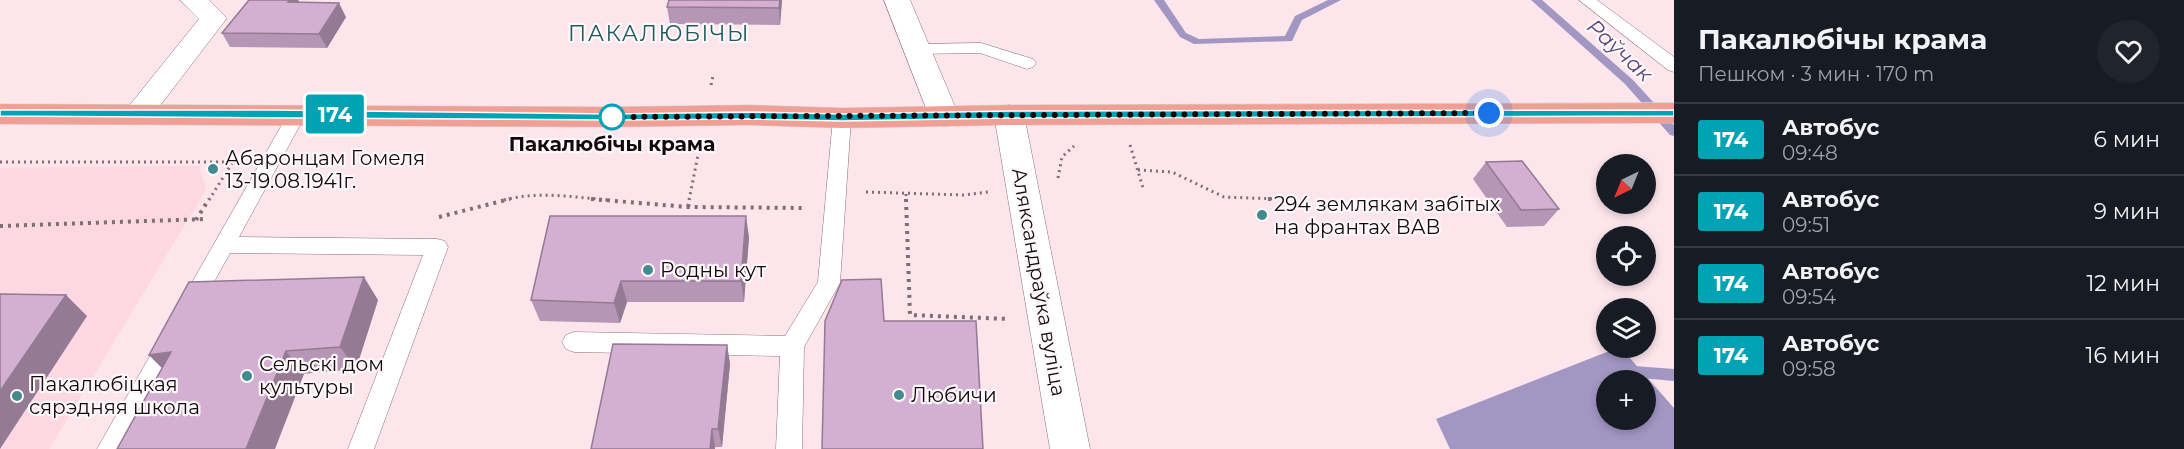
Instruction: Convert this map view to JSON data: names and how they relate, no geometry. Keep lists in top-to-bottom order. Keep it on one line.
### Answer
{"streets":{"street":["Аляксандраўка вуліца"]},"districts":["ПАКАЛЮБІЧЫ"],"water":["Раўчак"],"places":["Пакалюбічы крама","Абаронцам Гомеля 13-19.08.1941г.","294 землякам забітых на франтах ВАВ","Родны кут","Сельскі дом культуры","Любичи","Пакалюбіцкая сярэдняя школа"],"lines":["bus line 174"],"north":"bottom left","page":{"on_map":"174","heading":["Пакалюбічы крама","Пешком · 3 мин · 170 m"],"list":[{"mark":"174","name":"Автобус","note":"09:48","value":"6 мин"},{"mark":"174","name":"Автобус","note":"09:51","value":"9 мин"},{"mark":"174","name":"Автобус","note":"09:54","value":"12 мин"},{"mark":"174","name":"Автобус","note":"09:58","value":"16 мин"}],"map_buttons":"+"}}
